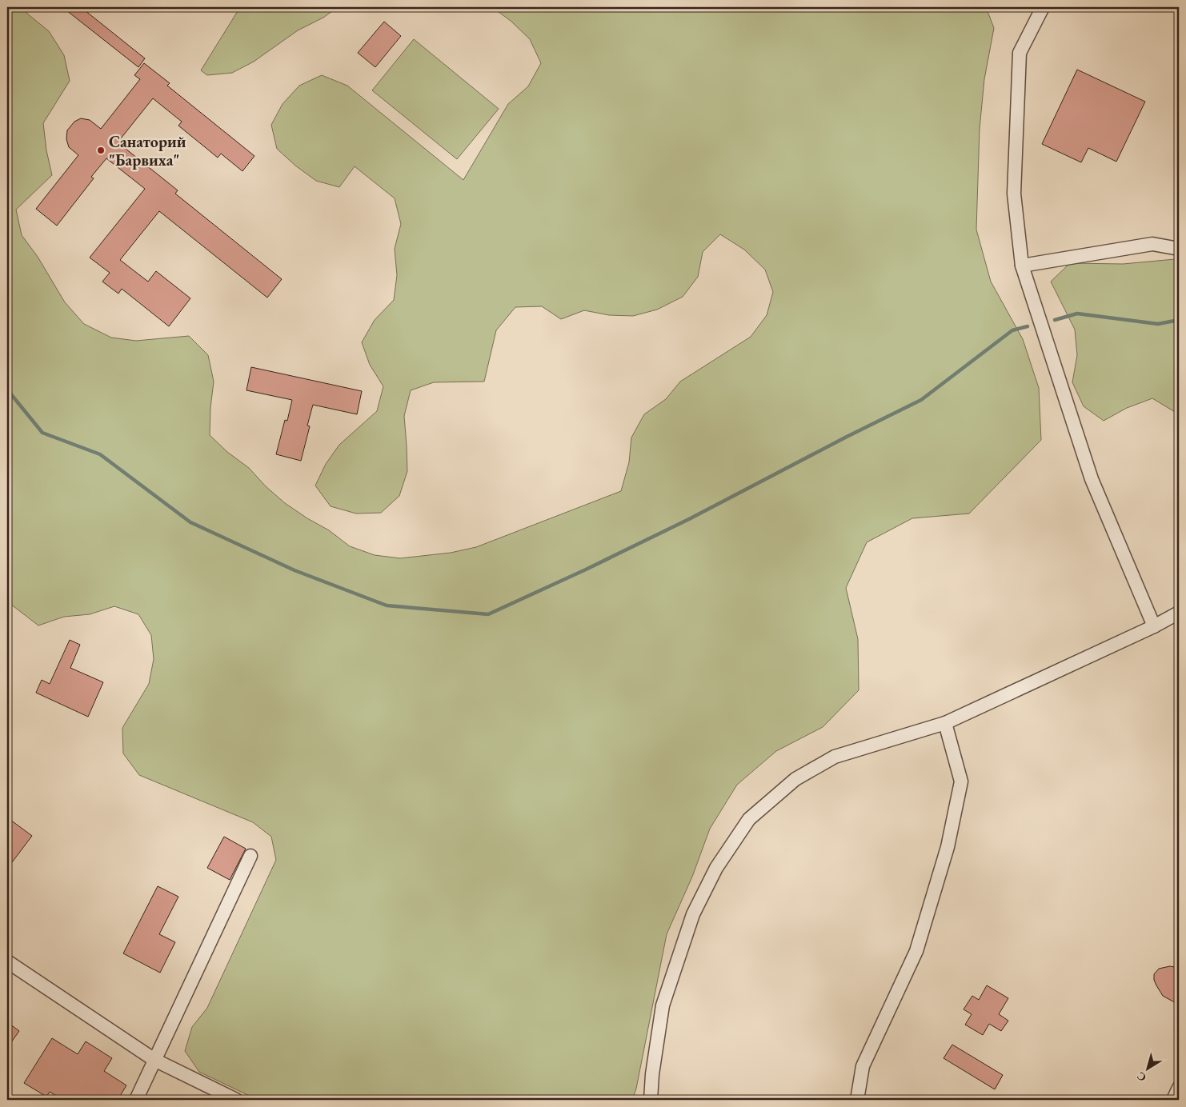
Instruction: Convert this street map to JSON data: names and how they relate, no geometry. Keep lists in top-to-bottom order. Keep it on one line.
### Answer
{"places":["Санаторий \"Барвиха\""],"north":"bottom left"}
